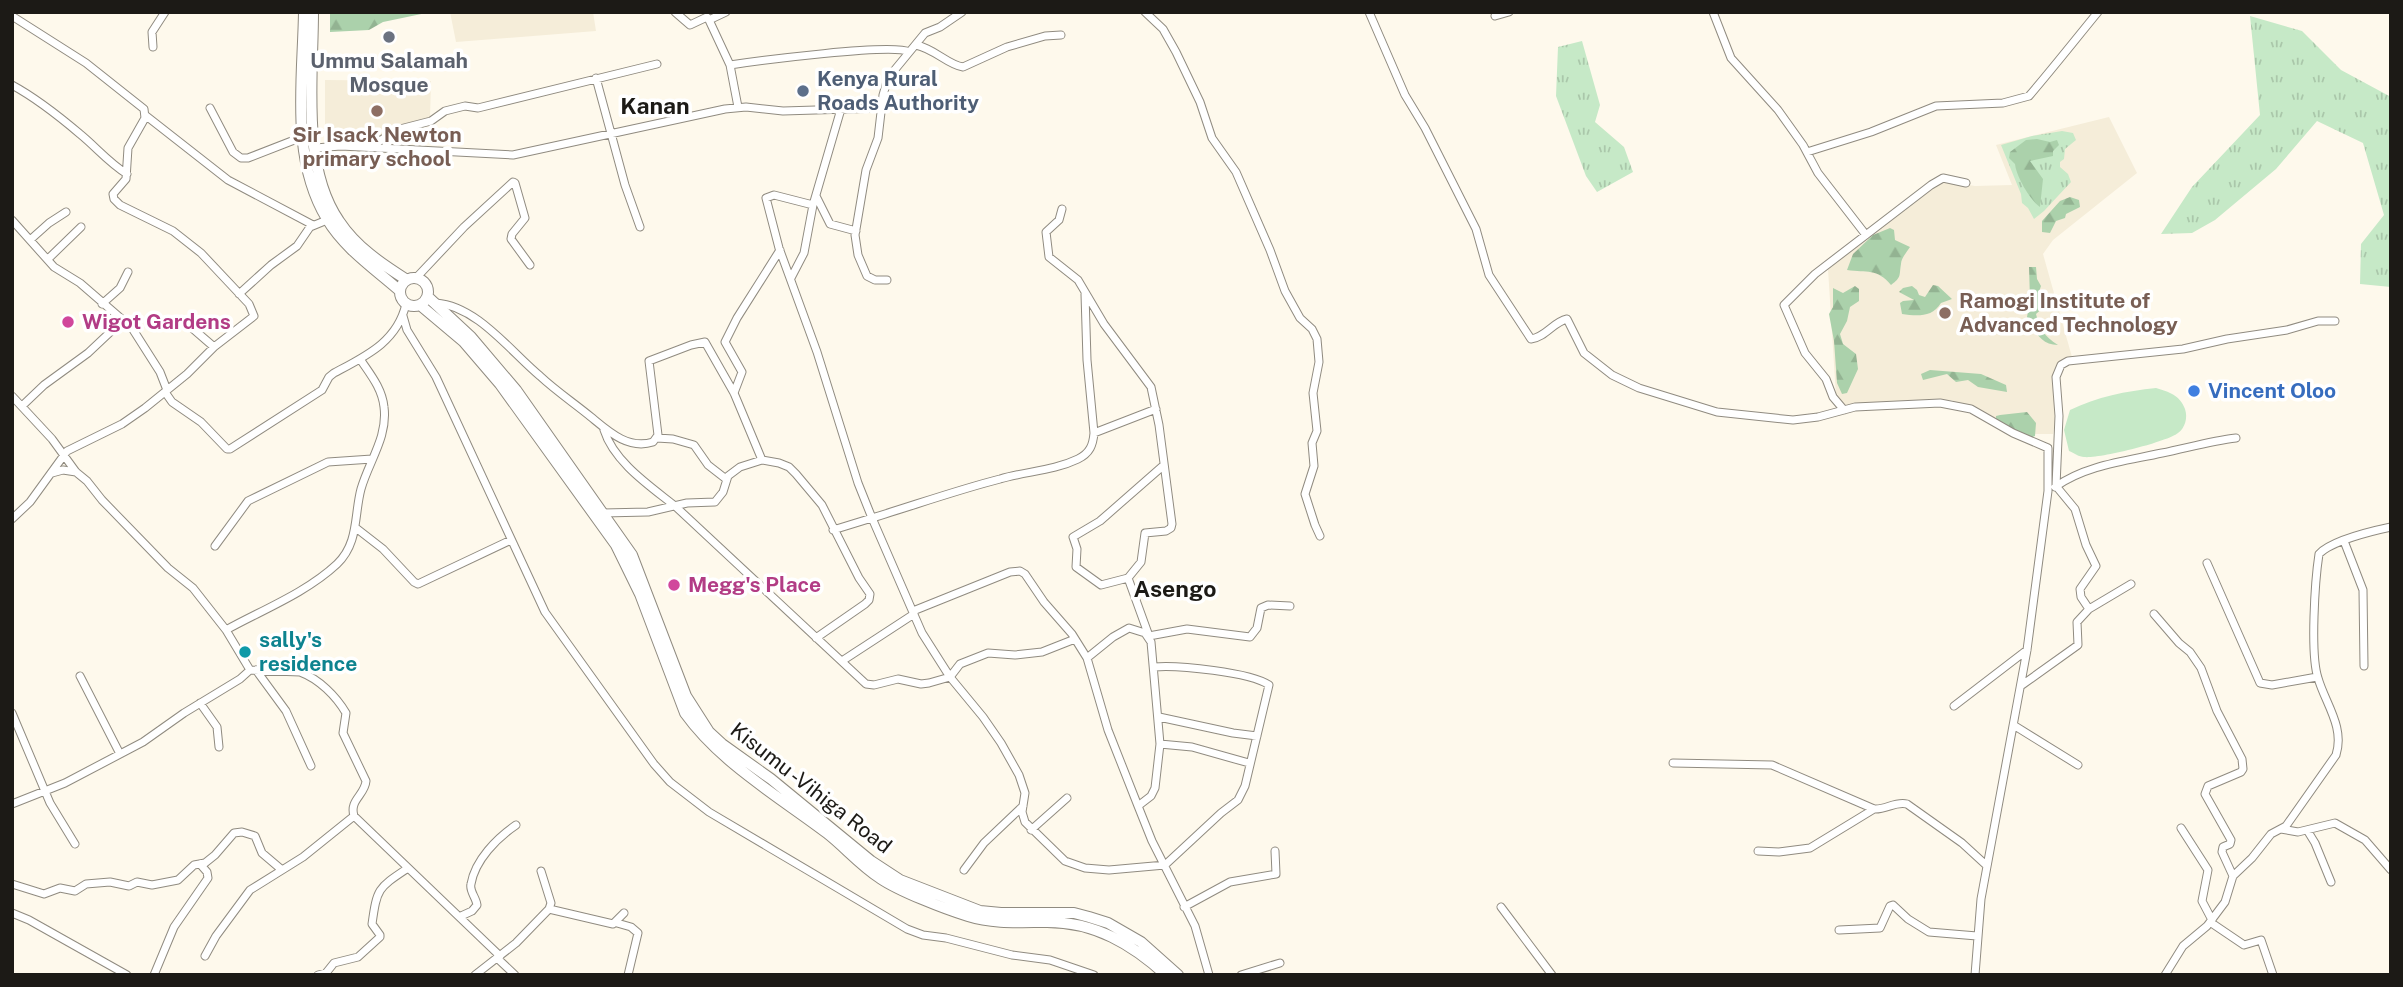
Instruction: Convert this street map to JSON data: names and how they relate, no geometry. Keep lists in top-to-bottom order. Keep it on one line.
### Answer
{"streets":{"highway":["Kisumu -Vihiga Road"]},"districts":["Kanan","Asengo"],"places":["Ummu Salamah Mosque","Kenya Rural Roads Authority","Sir Isack Newton primary school","Ramogi Institute of Advanced Technology","Wigot Gardens","Vincent Oloo","Megg's Place","sally's residence"]}
